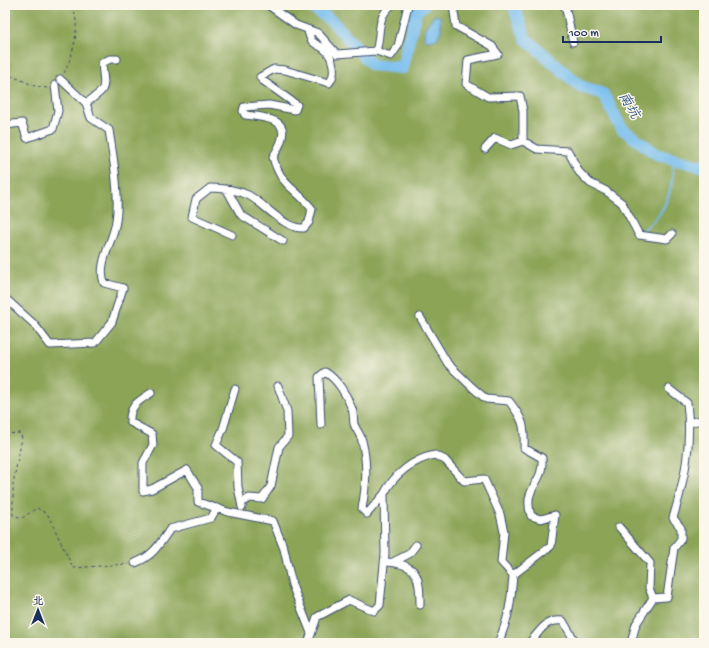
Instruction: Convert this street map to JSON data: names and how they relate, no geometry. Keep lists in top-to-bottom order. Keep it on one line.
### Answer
{"water":["南坑"],"scale_bar":"100 m","north":"top"}
